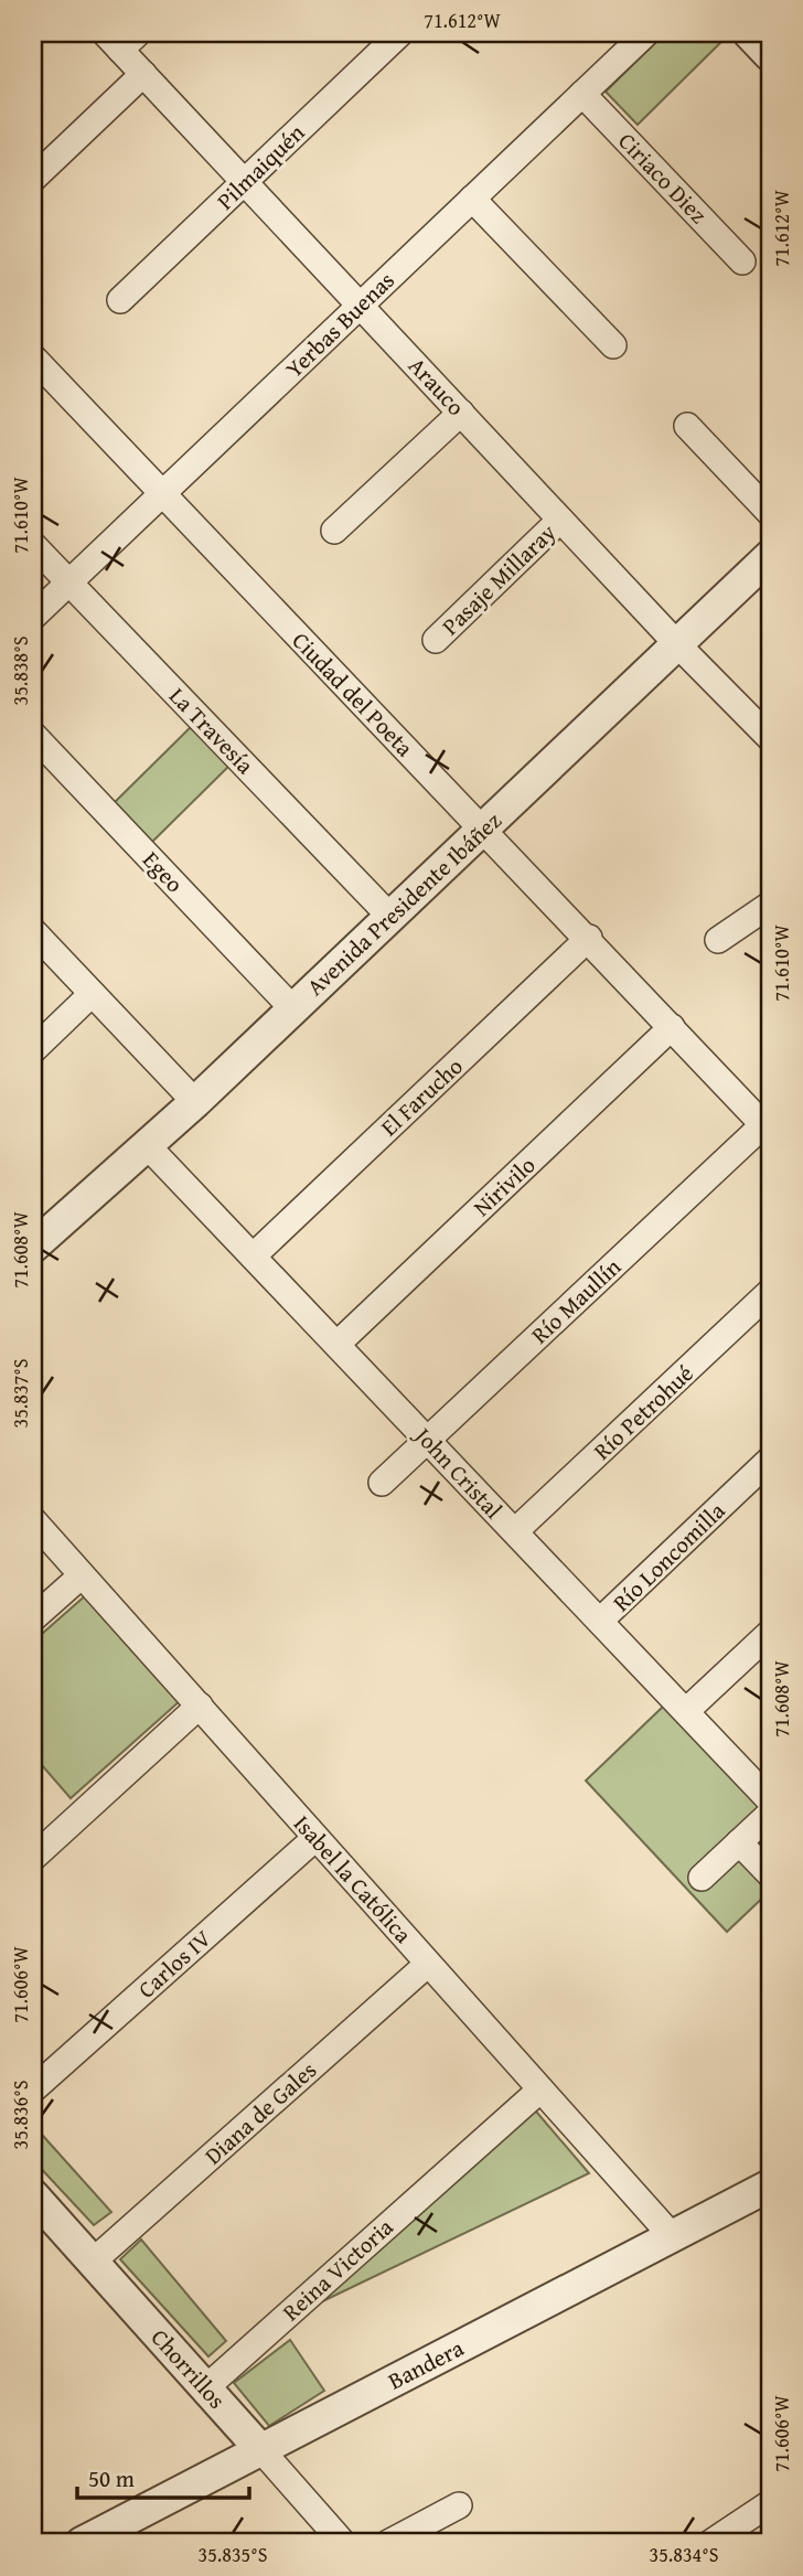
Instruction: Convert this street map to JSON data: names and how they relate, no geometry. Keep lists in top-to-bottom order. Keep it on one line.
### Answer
{"streets":{"street":["Pilmaiquén","Ciriaco Diez","Yerbas Buenas","Arauco","Pasaje Millaray","Ciudad del Poeta","La Travesía","Egeo","Avenida Presidente Ibáñez","El Farucho","Nirivilo","Río Maullín","Río Petrohué","John Cristal","Río Loncomilla","Isabel la Católica","Carlos IV","Diana de Gales","Reina Victoria","Bandera","Chorrillos"]},"crossings":[["Pilmaiquén","Arauco"],["Ciriaco Diez","Yerbas Buenas"],["Yerbas Buenas","Arauco"],["Yerbas Buenas","Ciudad del Poeta"],["Yerbas Buenas","La Travesía"],["Arauco","Pasaje Millaray"],["Arauco","Avenida Presidente Ibáñez"],["Ciudad del Poeta","Avenida Presidente Ibáñez"],["Ciudad del Poeta","El Farucho"],["Ciudad del Poeta","Nirivilo"],["Ciudad del Poeta","Río Maullín"],["La Travesía","Avenida Presidente Ibáñez"],["Egeo","Avenida Presidente Ibáñez"],["Avenida Presidente Ibáñez","John Cristal"],["El Farucho","John Cristal"],["Nirivilo","John Cristal"],["Río Maullín","John Cristal"],["Río Petrohué","John Cristal"],["John Cristal","Río Loncomilla"],["Isabel la Católica","Carlos IV"],["Isabel la Católica","Diana de Gales"],["Isabel la Católica","Reina Victoria"],["Isabel la Católica","Bandera"],["Diana de Gales","Chorrillos"],["Reina Victoria","Chorrillos"],["Bandera","Chorrillos"]],"scale_bar":"50 m","coordinates":["71.612°W","71.610°W","35.838°S","71.608°W","35.837°S","71.606°W","35.836°S","35.835°S","35.834°S"]}
